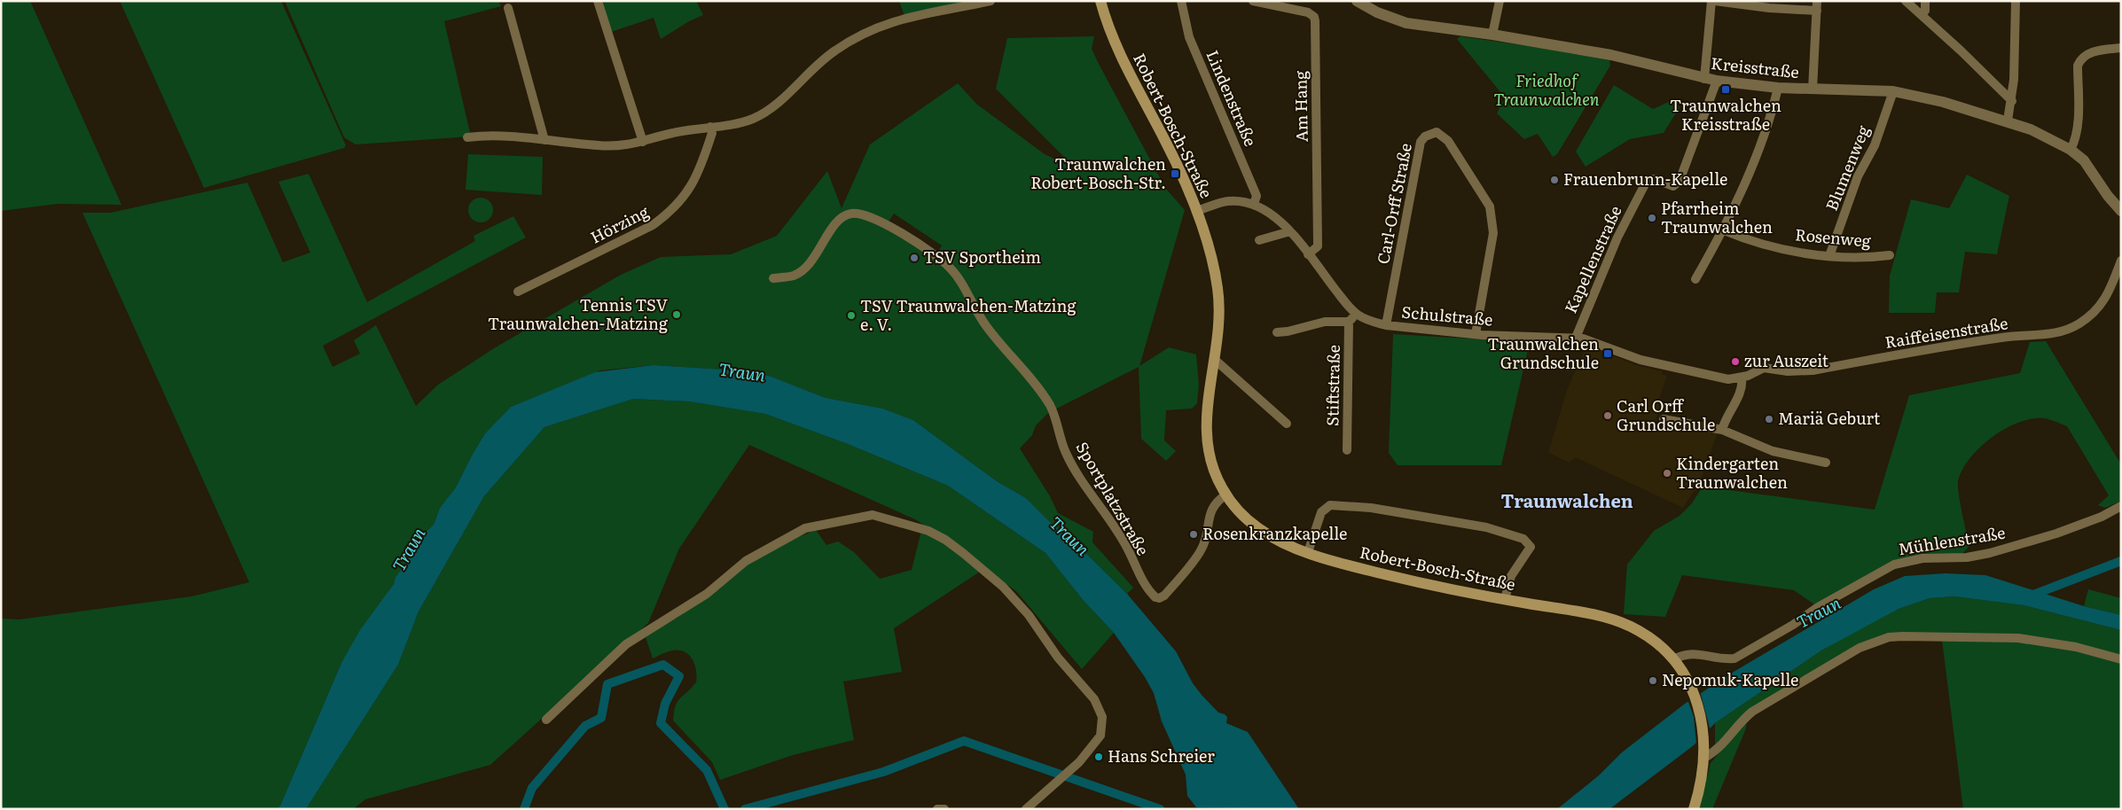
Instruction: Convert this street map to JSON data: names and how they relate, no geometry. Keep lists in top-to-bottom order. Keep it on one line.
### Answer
{"streets":{"main road":["Robert-Bosch-Straße"],"street":["Kreisstraße","Lindenstraße","Am Hang","Blumenweg","Carl-Orff Straße","Hörzing","Rosenweg","Kapellenstraße","Schulstraße","Raiffeisenstraße","Stiftstraße","Sportplatzstraße","Mühlenstraße"]},"crossings":[["Kreisstraße","Blumenweg"],["Kreisstraße","Kapellenstraße"],["Lindenstraße","Schulstraße"],["Am Hang","Schulstraße"],["Robert-Bosch-Straße","Schulstraße"],["Robert-Bosch-Straße","Sportplatzstraße"],["Robert-Bosch-Straße","Mühlenstraße"],["Blumenweg","Rosenweg"],["Carl-Orff Straße","Schulstraße"],["Kapellenstraße","Schulstraße"],["Schulstraße","Raiffeisenstraße"]],"districts":["Traunwalchen"],"water":["Traun"],"parks":["Friedhof Traunwalchen"],"places":{"transit":["Traunwalchen Kreisstraße","Traunwalchen Robert-Bosch-Str.","Traunwalchen Grundschule"],"other":["Frauenbrunn-Kapelle","Pfarrheim Traunwalchen","TSV Sportheim","Tennis TSV Traunwalchen-Matzing","TSV Traunwalchen-Matzing e. V.","zur Auszeit","Carl Orff Grundschule","Mariä Geburt","Kindergarten Traunwalchen","Rosenkranzkapelle","Nepomuk-Kapelle","Hans Schreier"]}}
